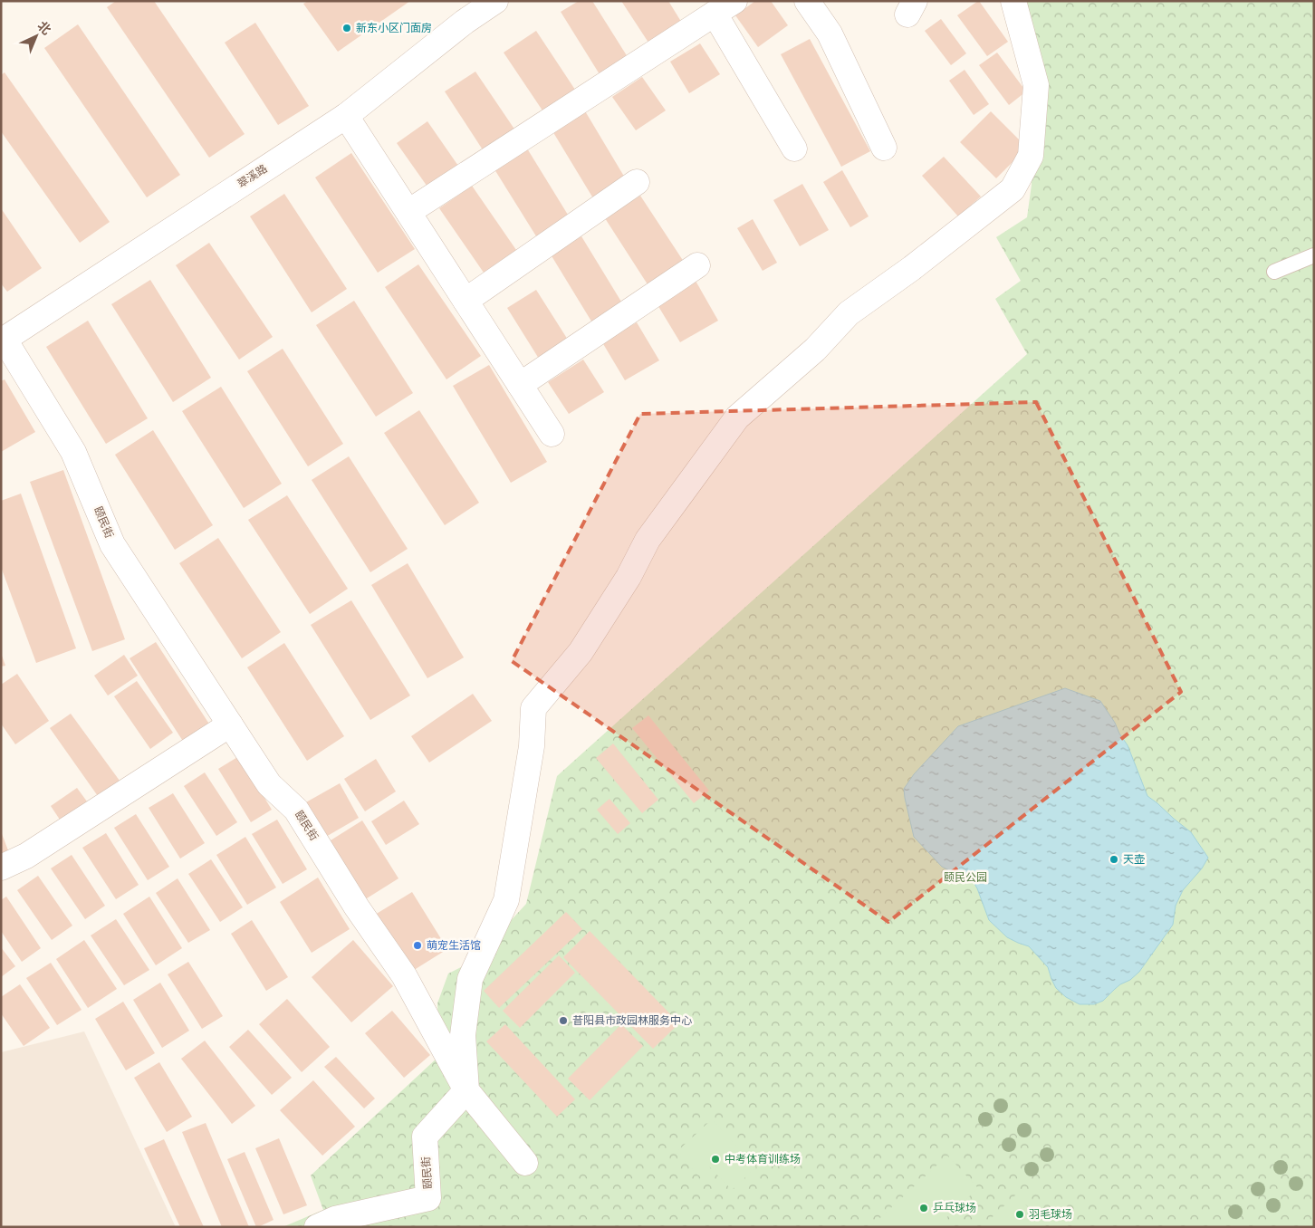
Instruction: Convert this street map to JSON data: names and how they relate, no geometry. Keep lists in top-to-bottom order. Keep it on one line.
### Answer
{"streets":{"street":["翠溪路","颐民街"]},"crossings":[["翠溪路","颐民街"]],"parks":["颐民公园"],"places":["新东小区门面房","天壶","萌宠生活馆","昔阳县市政园林服务中心","中考体育训练场","乒乓球场","羽毛球场"],"north":"top right"}
